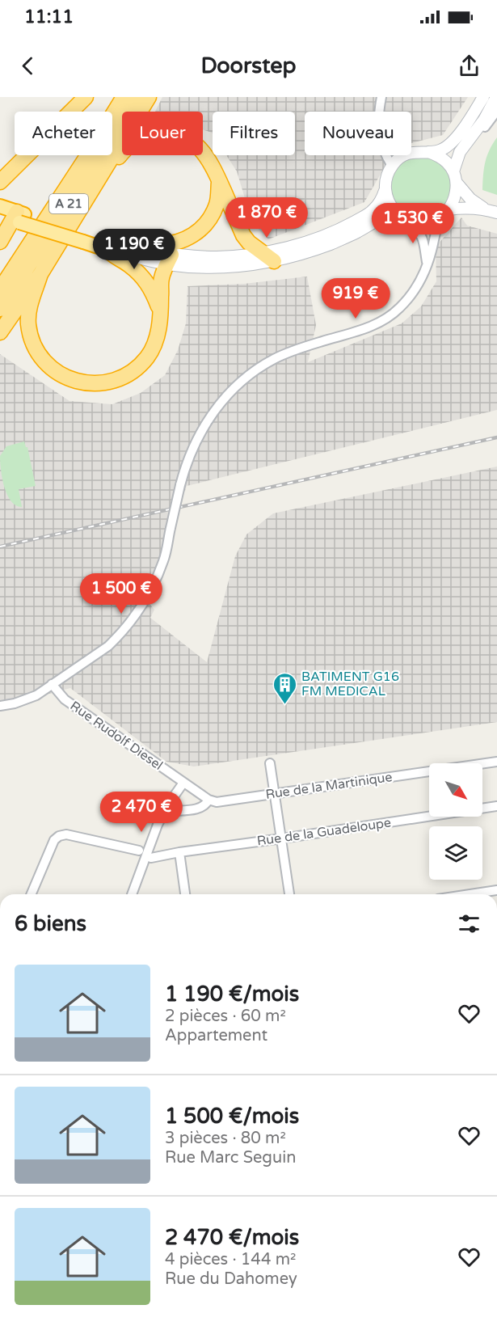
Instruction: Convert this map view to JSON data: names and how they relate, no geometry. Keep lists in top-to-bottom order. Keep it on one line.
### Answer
{"streets":{"highway":["A 21"],"street":["Rue Rudolf Diesel","Rue de la Martinique","Rue de la Guadeloupe"]},"crossings":[["Rue Rudolf Diesel","Rue de la Martinique"]],"places":{"building":["BATIMENT G16 FM MEDICAL"]},"north":"bottom right","page":{"status":"11:11","header":"Doorstep","chip":["Acheter","Louer","Filtres","Nouveau"],"price":["1 870 €","1 530 €","1 190 €","919 €","1 500 €","2 470 €"],"heading":"6 biens","list":[{"name":"1 190 €/mois","note":"2 pièces · 60 m² · Appartement"},{"name":"1 500 €/mois","note":"3 pièces · 80 m² · Rue Marc Seguin"},{"name":"2 470 €/mois","note":"4 pièces · 144 m² · Rue du Dahomey"}]}}
